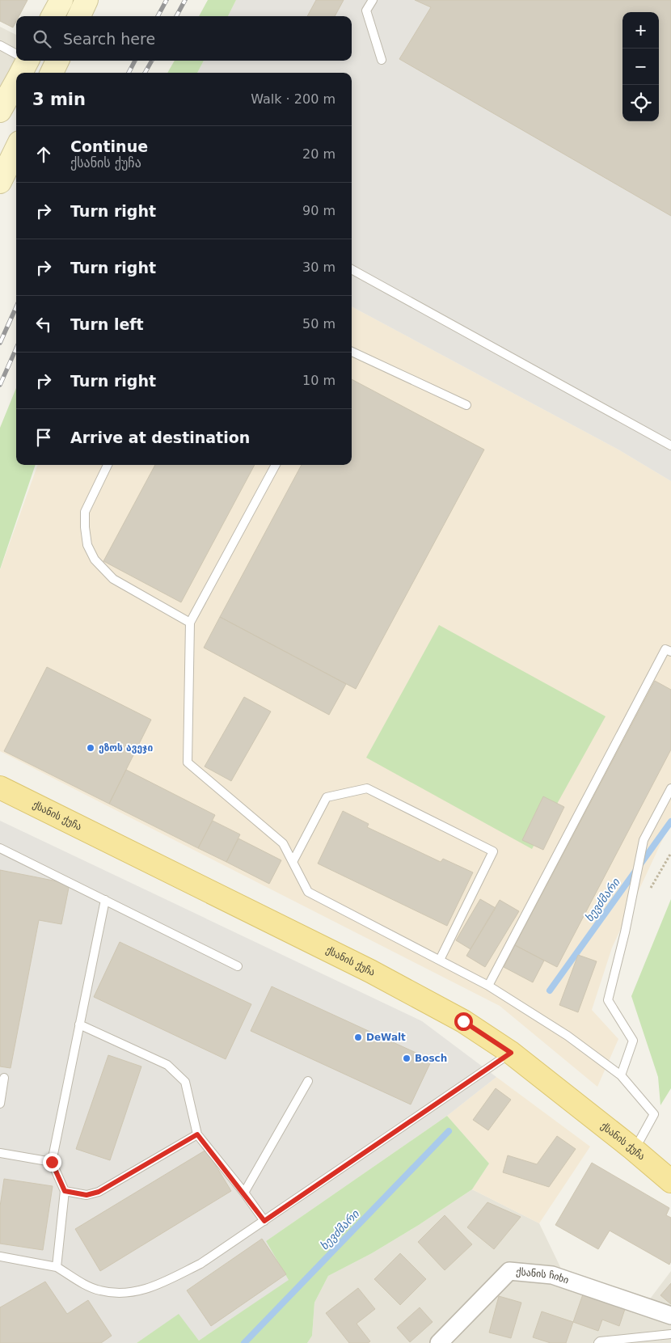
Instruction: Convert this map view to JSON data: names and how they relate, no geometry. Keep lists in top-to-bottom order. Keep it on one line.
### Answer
{"streets":{"main road":["ქსანის ქუჩა"],"street":["ქსანის ჩიხი"]},"water":["ხევძმარი"],"places":["ეზოს ავეჯი","DeWalt","Bosch"],"page":{"map_buttons":["+","−"],"search":"Search here","heading":["3 min","Walk · 200 m"],"list":[["Continue","ქსანის ქუჩა","20 m"],["Turn right","90 m"],["Turn right","30 m"],["Turn left","50 m"],["Turn right","10 m"],"Arrive at destination"]}}
